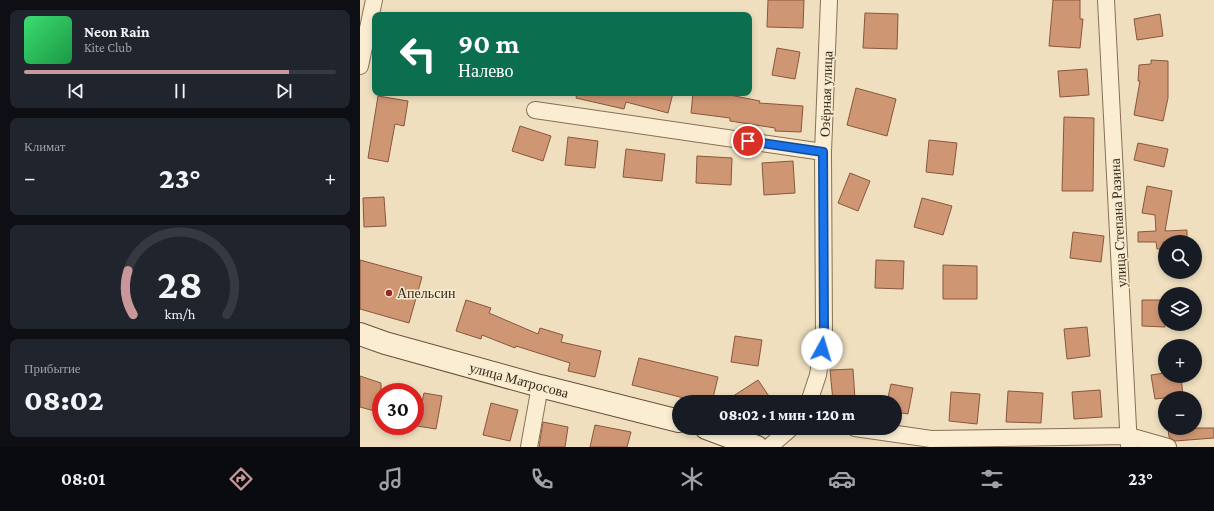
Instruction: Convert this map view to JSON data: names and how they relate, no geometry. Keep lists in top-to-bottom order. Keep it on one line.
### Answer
{"streets":{"main road":["улица Матросова"],"street":["Озёрная улица","улица Степана Разина"]},"places":["Апельсин"],"page":{"turn":["90 m","Налево"],"song":["Neon Rain","Kite Club"],"tile":["Климат",["Прибытие","08:02"]],"heat":["−","23°","+"],"map_buttons":["+","−"],"limit":"30","trip":"08:02 · 1 мин · 120 m","tabs":["08:01","23°"],"gauge":["28","km/h"]}}
